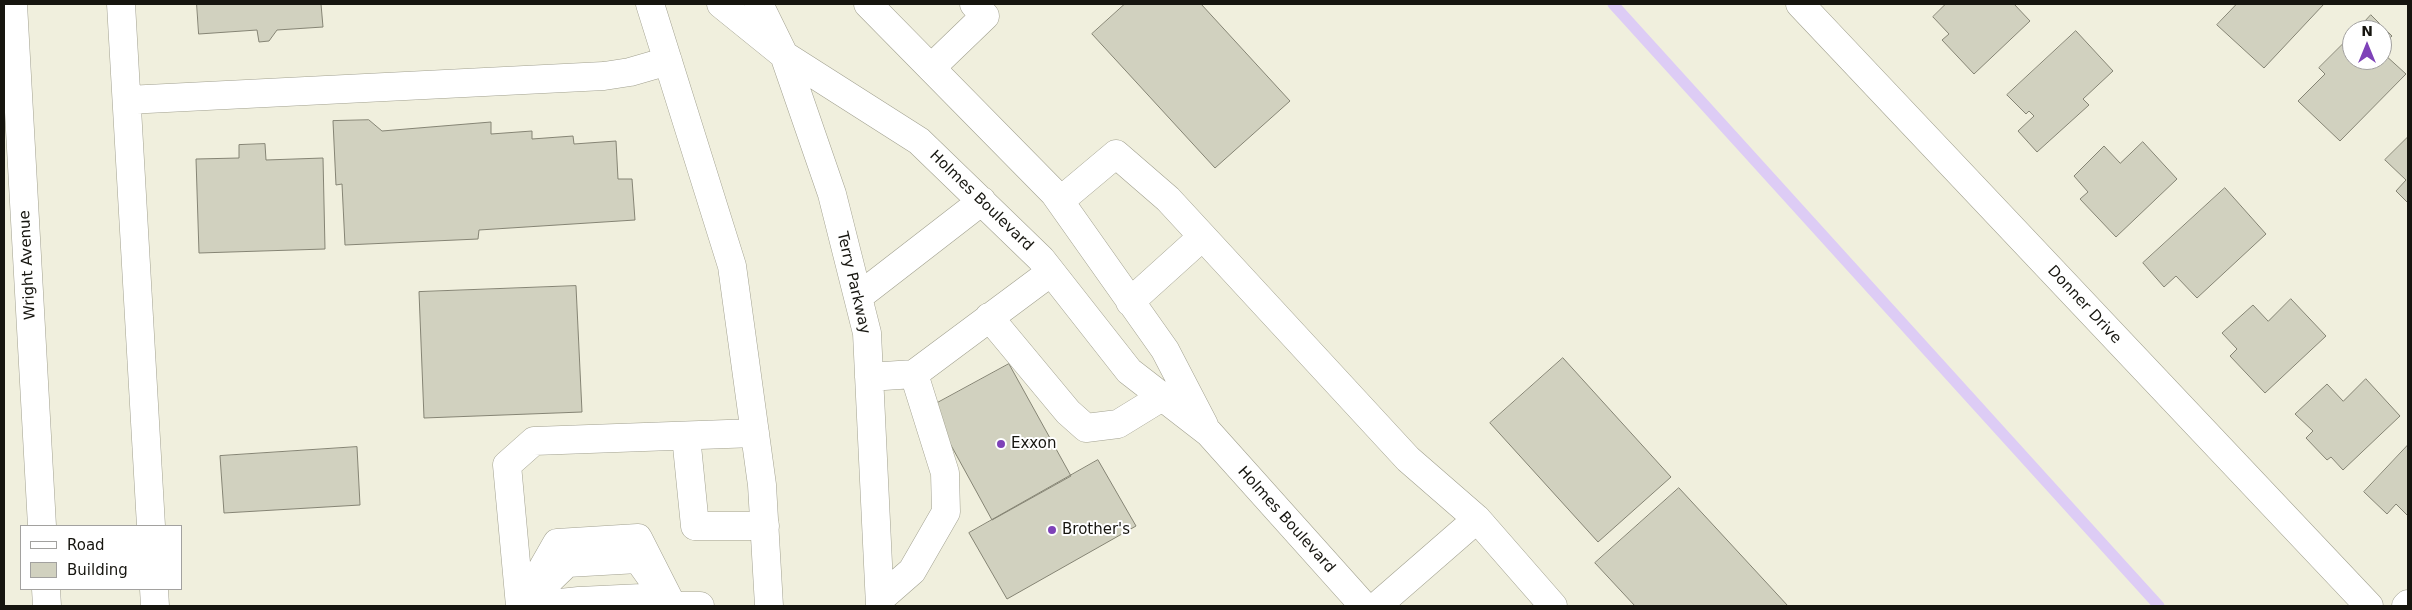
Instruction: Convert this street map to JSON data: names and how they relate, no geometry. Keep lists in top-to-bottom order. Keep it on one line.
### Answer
{"streets":{"street":["Holmes Boulevard","Wright Avenue","Terry Parkway","Donner Drive"]},"crossings":[["Holmes Boulevard","Terry Parkway"]],"places":["Exxon","Brother's"],"legend":["Road","Building"],"north":"top"}
